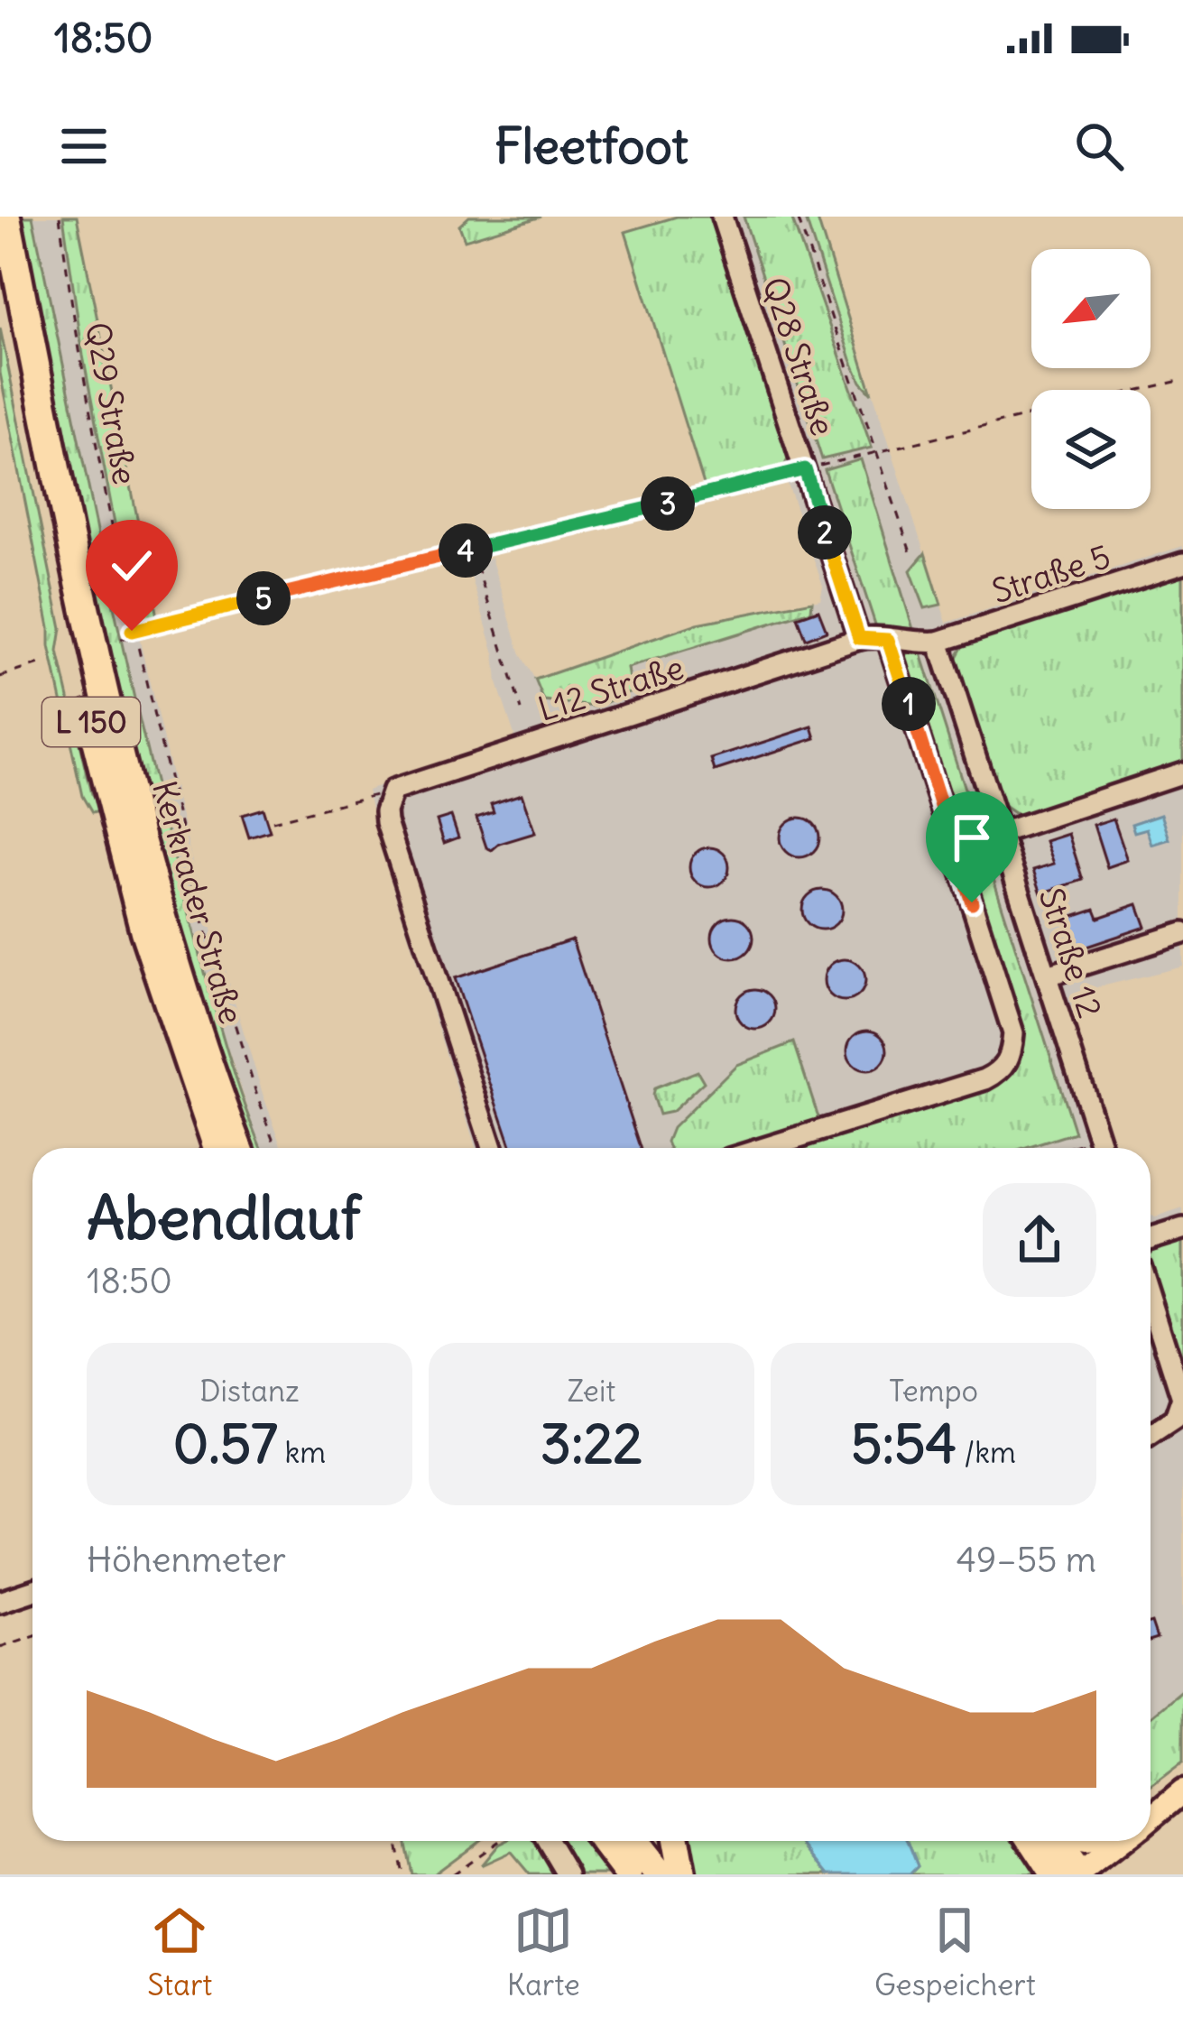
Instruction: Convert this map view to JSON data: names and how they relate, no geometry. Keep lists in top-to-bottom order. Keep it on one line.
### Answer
{"streets":{"highway":["L 150","Kerkrader Straße"],"street":["Q28 Straße","Straße 5","L12 Straße","Straße 12"],"path":["Q29 Straße"]},"crossings":[["Q28 Straße","Straße 5"],["Q28 Straße","L12 Straße"],["Straße 5","L12 Straße"],["Straße 5","Straße 12"]],"north":"bottom left","page":{"status":"18:50","header":"Fleetfoot","pins":["3","2","4","5","1"],"heading":["Abendlauf","18:50"],"stats":[["Distanz","0.57 km"],["Zeit","3:22"],["Tempo","5:54 /km"]],"chart":["Höhenmeter","49–55 m"],"tabs":["Start","Karte","Gespeichert"]}}
